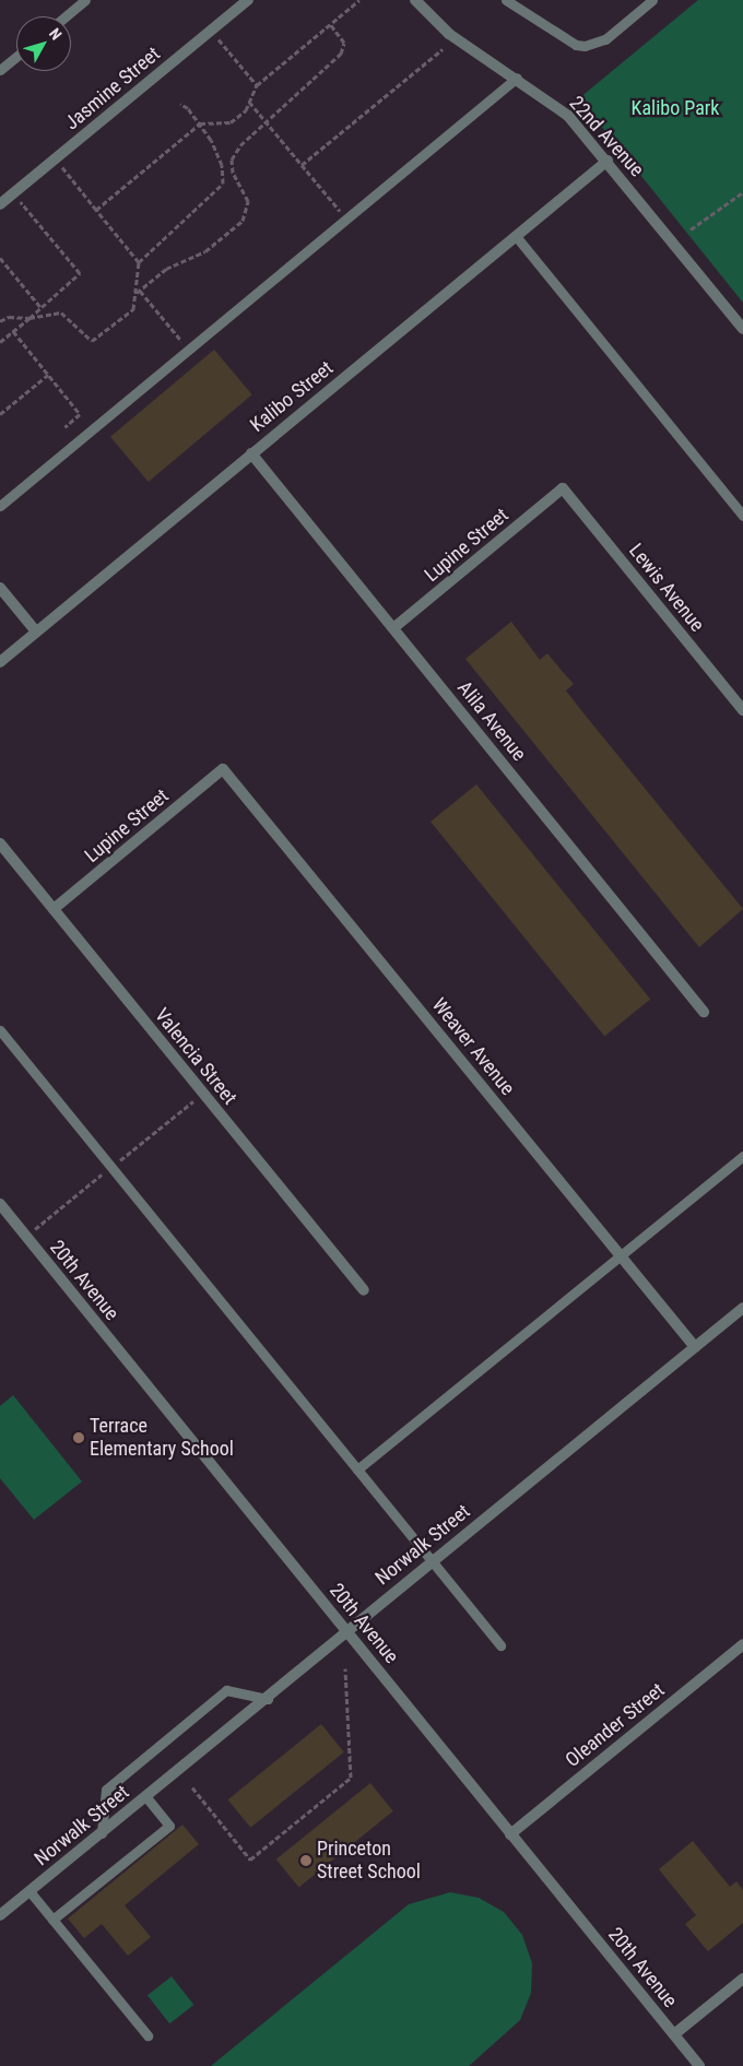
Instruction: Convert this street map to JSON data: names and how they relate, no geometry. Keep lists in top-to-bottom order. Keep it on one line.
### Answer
{"streets":{"street":["Jasmine Street","22nd Avenue","Kalibo Street","Lupine Street","Lewis Avenue","Alila Avenue","Weaver Avenue","Valencia Street","20th Avenue","Norwalk Street","Oleander Street"]},"crossings":[["22nd Avenue","Kalibo Street"],["Kalibo Street","Alila Avenue"],["Lupine Street","Lewis Avenue"],["Lupine Street","Alila Avenue"],["Lupine Street","Weaver Avenue"],["Lupine Street","Valencia Street"],["Weaver Avenue","Norwalk Street"],["20th Avenue","Norwalk Street"],["20th Avenue","Oleander Street"]],"parks":["Kalibo Park"],"places":["Terrace Elementary School","Princeton Street School"],"north":"top right"}
